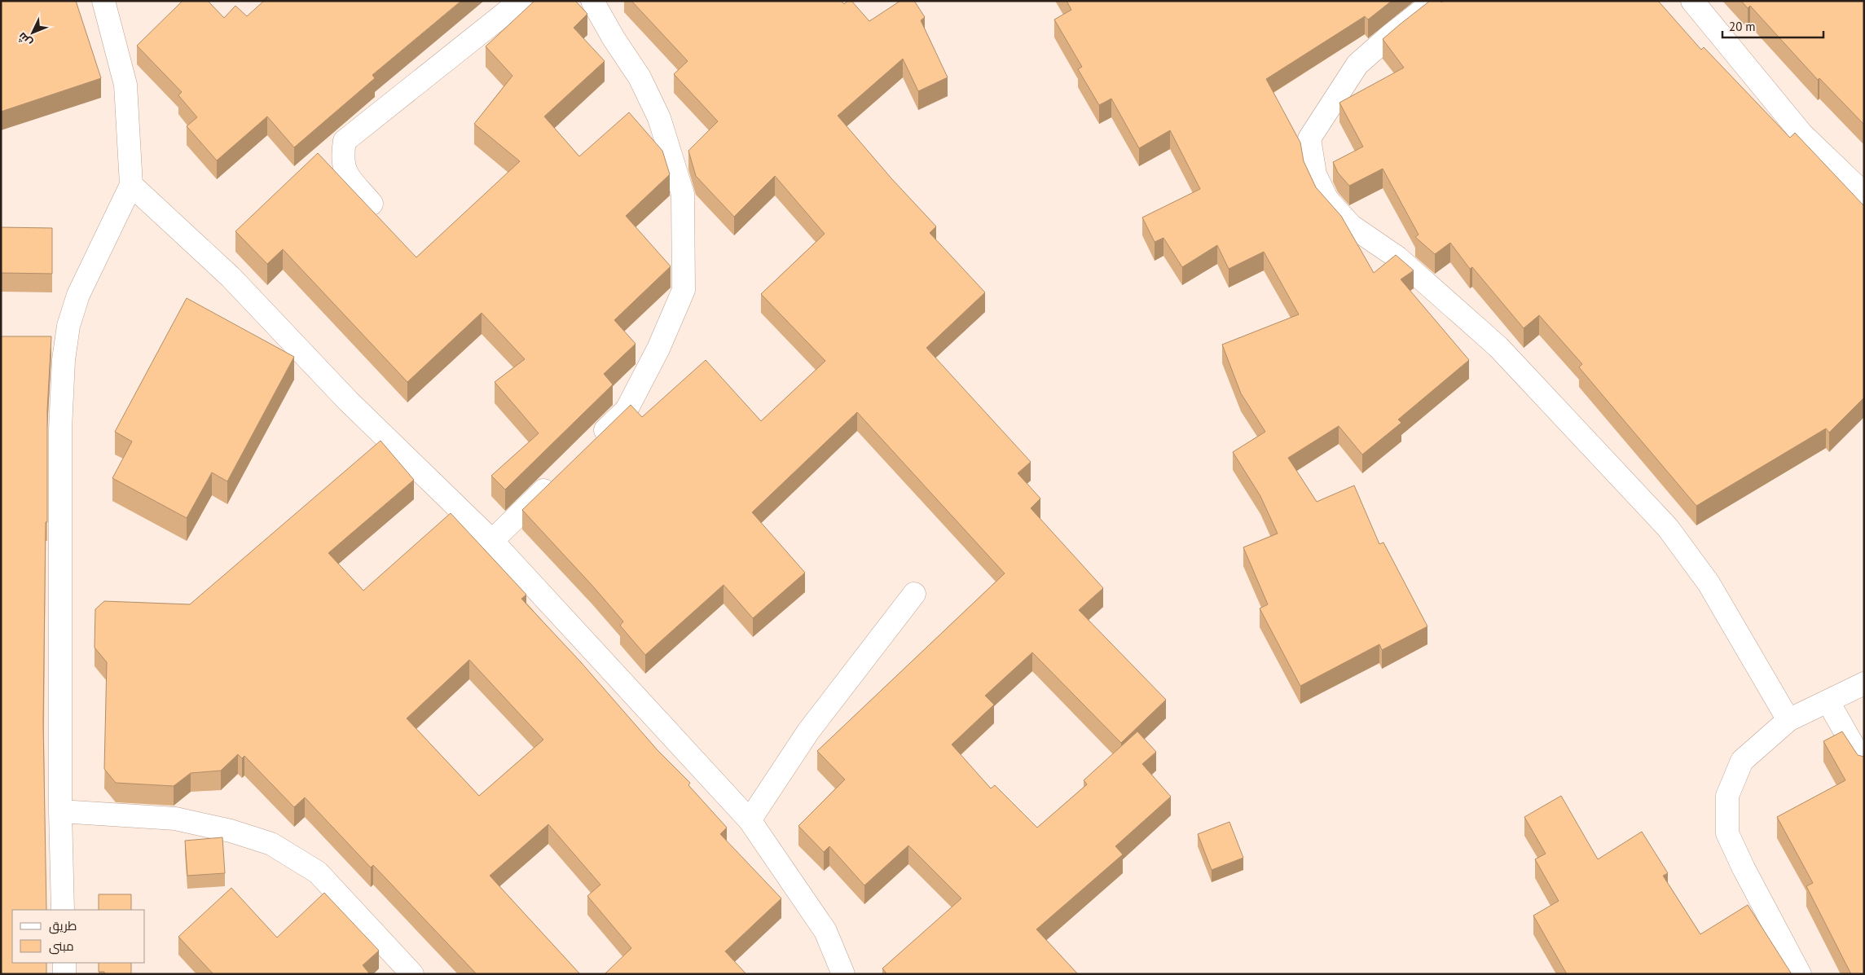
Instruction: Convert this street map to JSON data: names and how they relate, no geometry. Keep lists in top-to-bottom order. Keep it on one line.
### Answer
{"legend":["طريق","مبنى"],"scale_bar":"20 m","north":"bottom left"}
